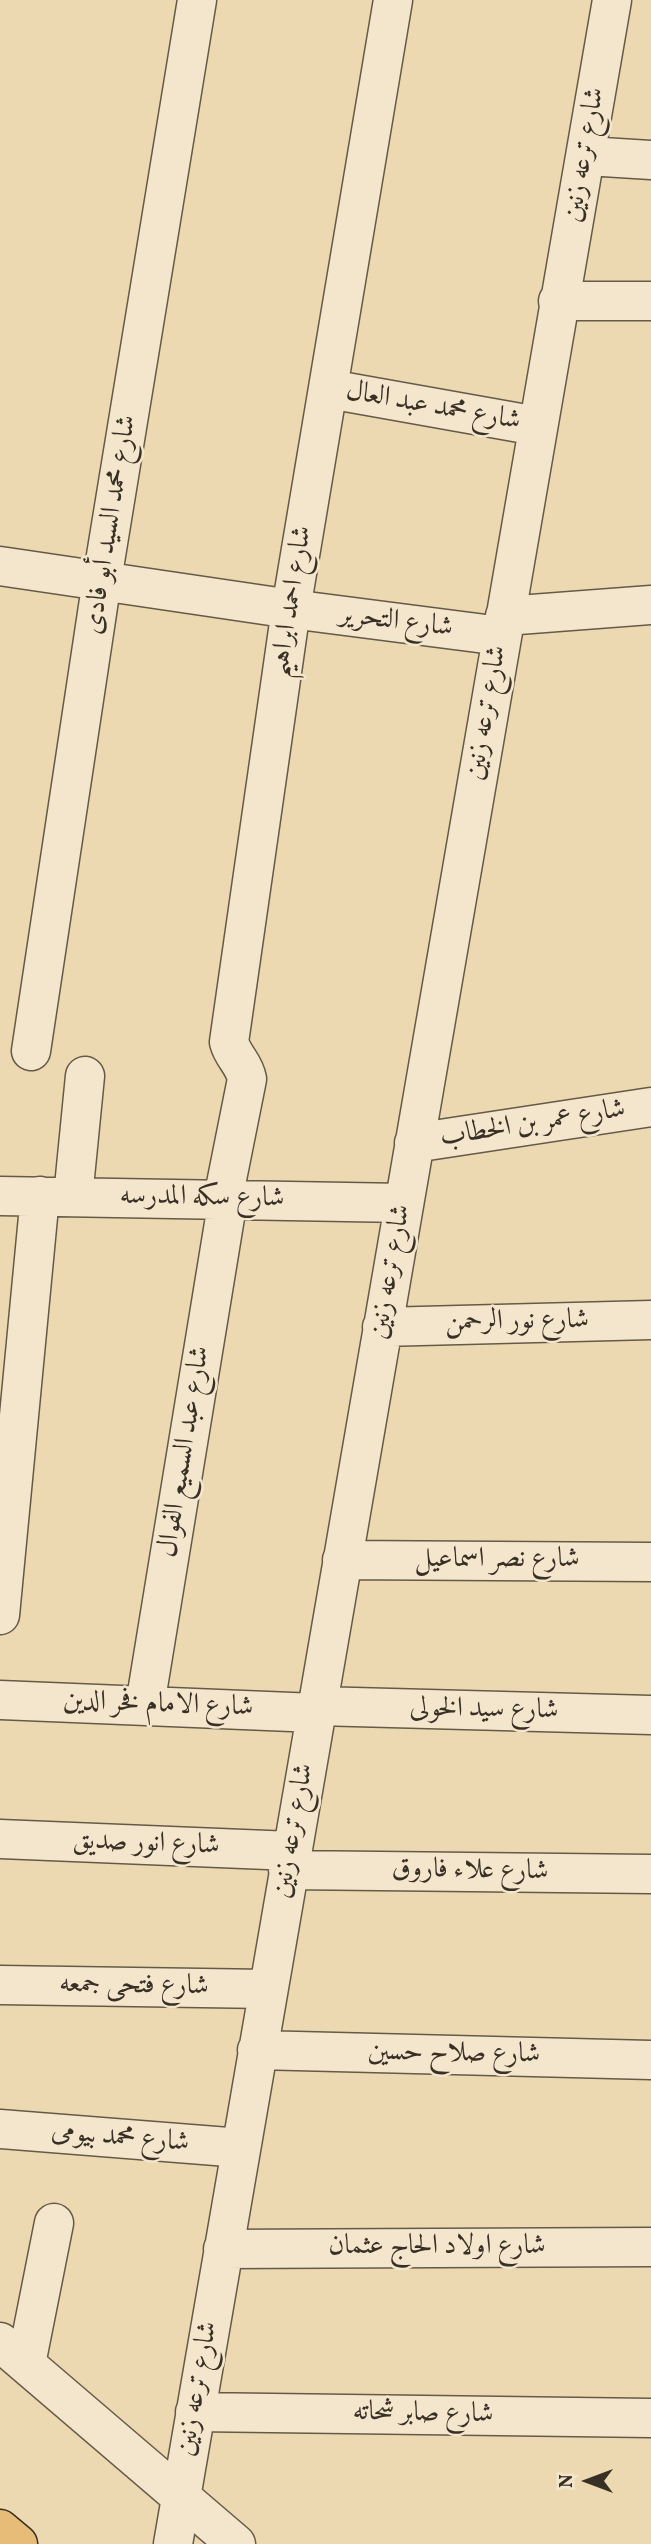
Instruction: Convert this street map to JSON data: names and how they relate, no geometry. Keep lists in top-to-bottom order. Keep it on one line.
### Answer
{"streets":{"street":["شارع ترعه زنين","شارع محمد عبد العال","شارع محمد السيد أبو فادى","شارع احمد ابراهيم","شارع التحرير","شارع عمر بن الخطاب","شارع سكه المدرسه","شارع نور الرحمن","شارع عبد السميع الفوال","شارع نصر اسماعيل","شارع الامام فخر الدين","شارع سيد الخولى","شارع انور صديق","شارع علاء فاروق","شارع فتحى جمعه","شارع صلاح حسين","شارع محمد بيومى","شارع اولاد الحاج عثمان","شارع صابر شحاته"]},"crossings":[["شارع ترعه زنين","شارع محمد عبد العال"],["شارع ترعه زنين","شارع التحرير"],["شارع ترعه زنين","شارع عمر بن الخطاب"],["شارع ترعه زنين","شارع سكه المدرسه"],["شارع ترعه زنين","شارع نور الرحمن"],["شارع ترعه زنين","شارع نصر اسماعيل"],["شارع ترعه زنين","شارع الامام فخر الدين"],["شارع ترعه زنين","شارع سيد الخولى"],["شارع ترعه زنين","شارع انور صديق"],["شارع ترعه زنين","شارع علاء فاروق"],["شارع ترعه زنين","شارع فتحى جمعه"],["شارع ترعه زنين","شارع صلاح حسين"],["شارع ترعه زنين","شارع محمد بيومى"],["شارع ترعه زنين","شارع اولاد الحاج عثمان"],["شارع ترعه زنين","شارع صابر شحاته"],["شارع محمد عبد العال","شارع احمد ابراهيم"],["شارع محمد السيد أبو فادى","شارع التحرير"],["شارع احمد ابراهيم","شارع التحرير"],["شارع احمد ابراهيم","شارع سكه المدرسه"],["شارع احمد ابراهيم","شارع عبد السميع الفوال"],["شارع سكه المدرسه","شارع عبد السميع الفوال"],["شارع عبد السميع الفوال","شارع الامام فخر الدين"],["شارع الامام فخر الدين","شارع سيد الخولى"],["شارع انور صديق","شارع علاء فاروق"]],"north":"left"}
